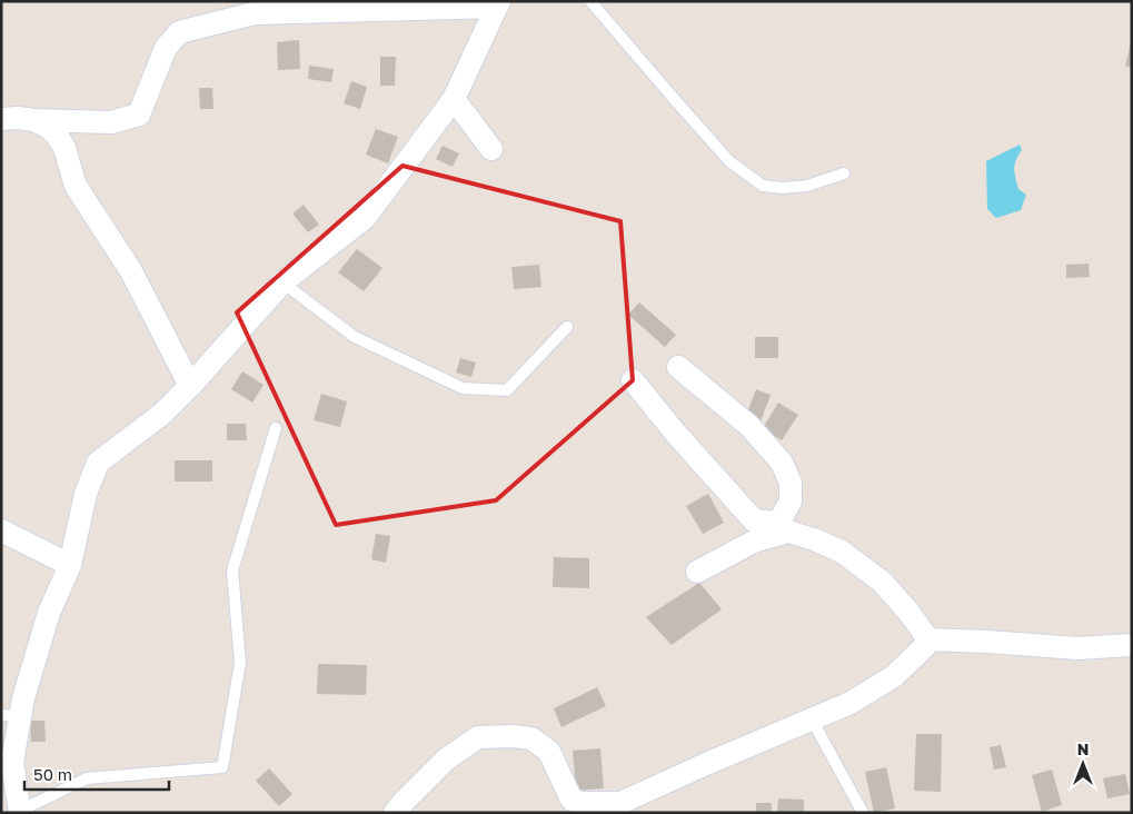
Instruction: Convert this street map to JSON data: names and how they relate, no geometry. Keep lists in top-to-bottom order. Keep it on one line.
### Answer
{"scale_bar":"50 m","north":"top"}
